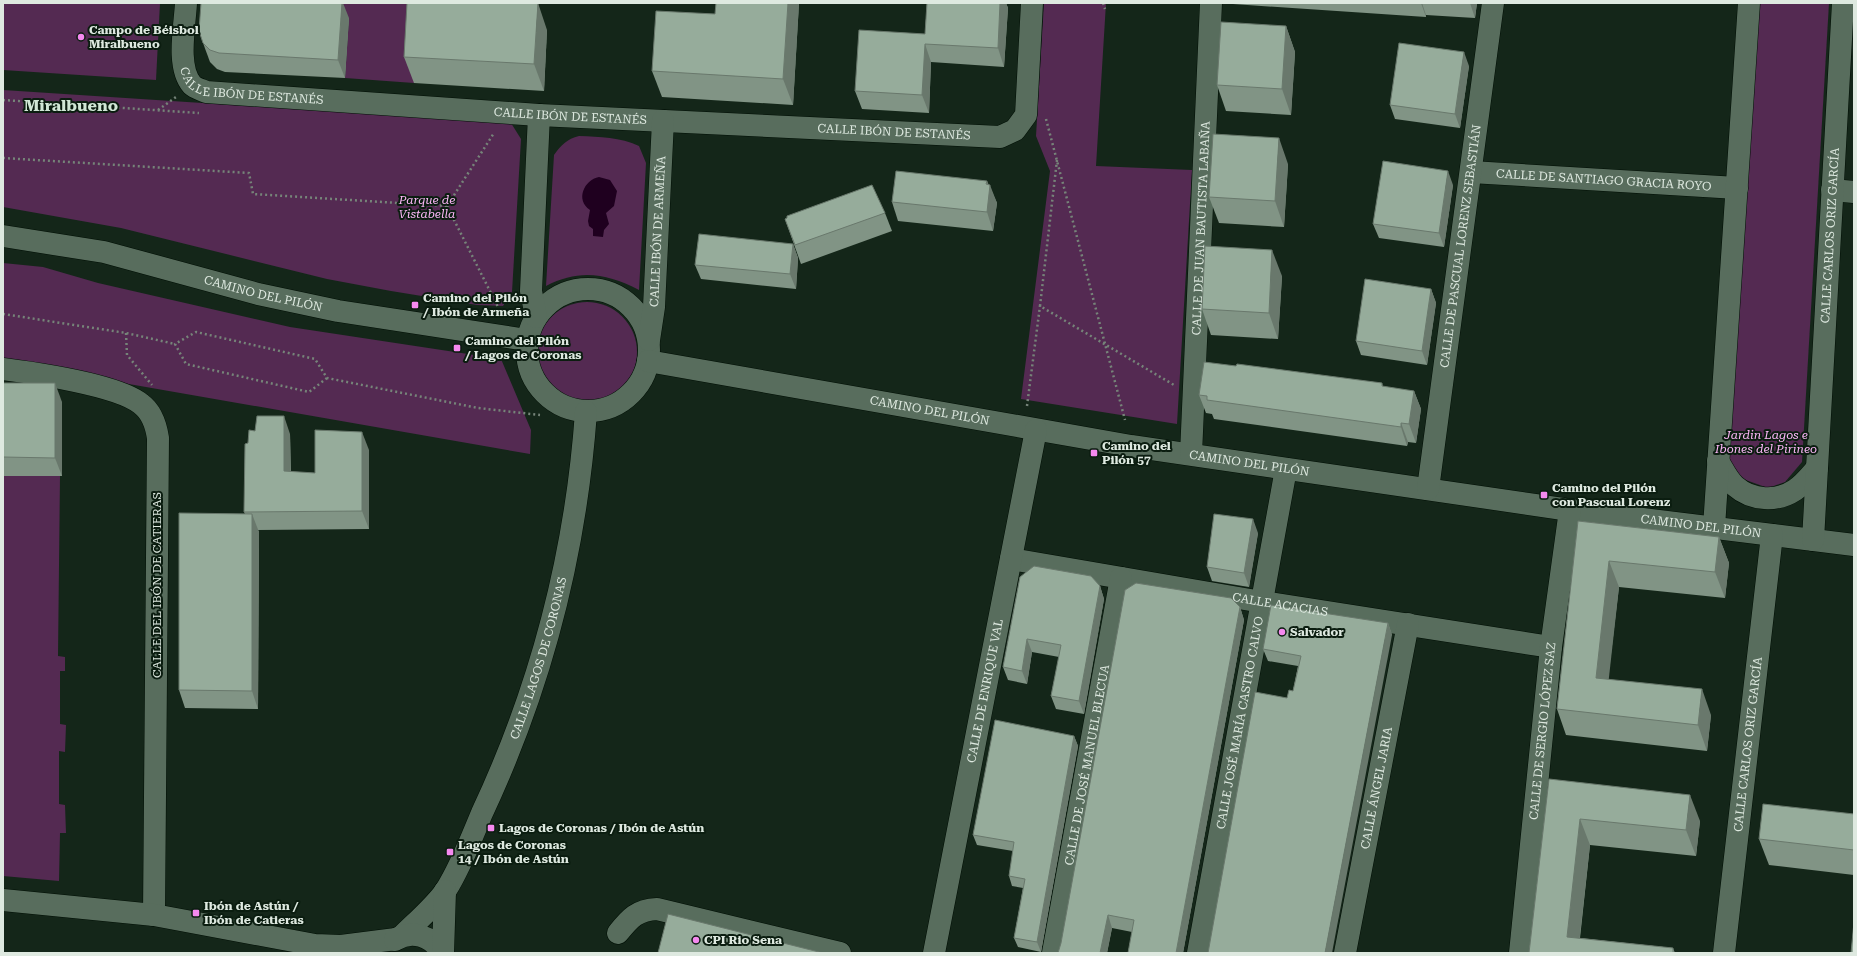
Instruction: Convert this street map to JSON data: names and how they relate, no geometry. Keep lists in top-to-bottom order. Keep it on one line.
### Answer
{"streets":{"street":["CALLE IBÓN DE ESTANÉS","CALLE DE SANTIAGO GRACIA ROYO","CALLE DE JUAN BAUTISTA LABAÑA","CALLE IBÓN DE ARMEÑA","CALLE CARLOS ORIZ GARCÍA","CALLE DE PASCUAL LORENZ SEBASTIÁN","CAMINO DEL PILÓN","CALLE DEL IBÓN DE CATIERAS","CALLE ACACIAS","CALLE LAGOS DE CORONAS","CALLE DE ENRIQUE VAL","CALLE JOSÉ MARÍA CASTRO CALVO","CALLE DE SERGIO LÓPEZ SAZ","CALLE DE JOSÉ MANUEL BLECUA","CALLE ÁNGEL JARIA"]},"crossings":[["CALLE IBÓN DE ESTANÉS","CALLE IBÓN DE ARMEÑA"],["CALLE DE SANTIAGO GRACIA ROYO","CALLE DE PASCUAL LORENZ SEBASTIÁN"],["CALLE DE JUAN BAUTISTA LABAÑA","CAMINO DEL PILÓN"],["CALLE IBÓN DE ARMEÑA","CAMINO DEL PILÓN"],["CALLE IBÓN DE ARMEÑA","CALLE LAGOS DE CORONAS"],["CALLE CARLOS ORIZ GARCÍA","CAMINO DEL PILÓN"],["CALLE DE PASCUAL LORENZ SEBASTIÁN","CAMINO DEL PILÓN"],["CAMINO DEL PILÓN","CALLE LAGOS DE CORONAS"],["CAMINO DEL PILÓN","CALLE DE ENRIQUE VAL"],["CAMINO DEL PILÓN","CALLE JOSÉ MARÍA CASTRO CALVO"],["CAMINO DEL PILÓN","CALLE DE SERGIO LÓPEZ SAZ"],["CALLE ACACIAS","CALLE DE ENRIQUE VAL"],["CALLE ACACIAS","CALLE JOSÉ MARÍA CASTRO CALVO"],["CALLE ACACIAS","CALLE DE SERGIO LÓPEZ SAZ"],["CALLE ACACIAS","CALLE DE JOSÉ MANUEL BLECUA"],["CALLE ACACIAS","CALLE ÁNGEL JARIA"]],"districts":["Miralbueno"],"parks":["Parque de Vistabella","Jardin Lagos e Ibones del Pirineo"],"places":{"other":["Campo de Béisbol Miralbueno","Salvador","CPI Rio Sena"],"transit":["Camino del Pilón / Ibón de Armeña","Camino del Pilón / Lagos de Coronas","Camino del Pilón 57","Camino del Pilón con Pascual Lorenz","Lagos de Coronas / Ibón de Astún","Lagos de Coronas 14 / Ibón de Astún","Ibón de Astún / Ibón de Catieras"]}}
